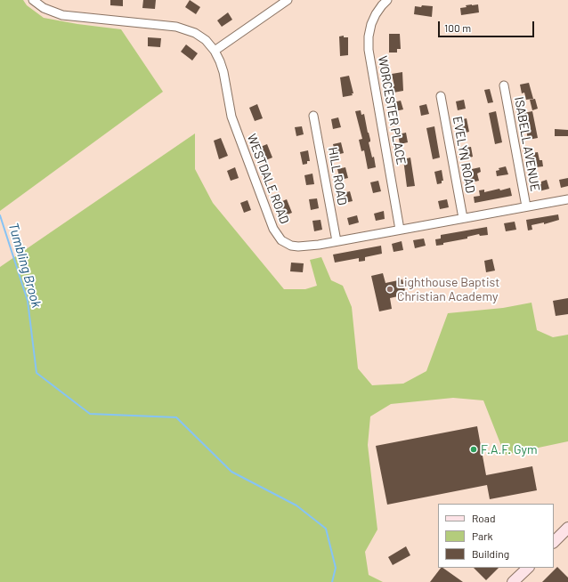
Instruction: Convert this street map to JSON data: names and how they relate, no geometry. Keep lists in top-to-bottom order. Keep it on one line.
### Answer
{"streets":{"street":["WORCESTER PLACE","ISABELL AVENUE","EVELYN ROAD","HILL ROAD","WESTDALE ROAD"]},"crossings":[["WORCESTER PLACE","WESTDALE ROAD"],["ISABELL AVENUE","WESTDALE ROAD"],["EVELYN ROAD","WESTDALE ROAD"],["HILL ROAD","WESTDALE ROAD"]],"water":["Tumbling Brook"],"places":["Lighthouse Baptist Christian Academy","F.A.F. Gym"],"legend":["Road","Park","Building"],"scale_bar":"100 m"}
